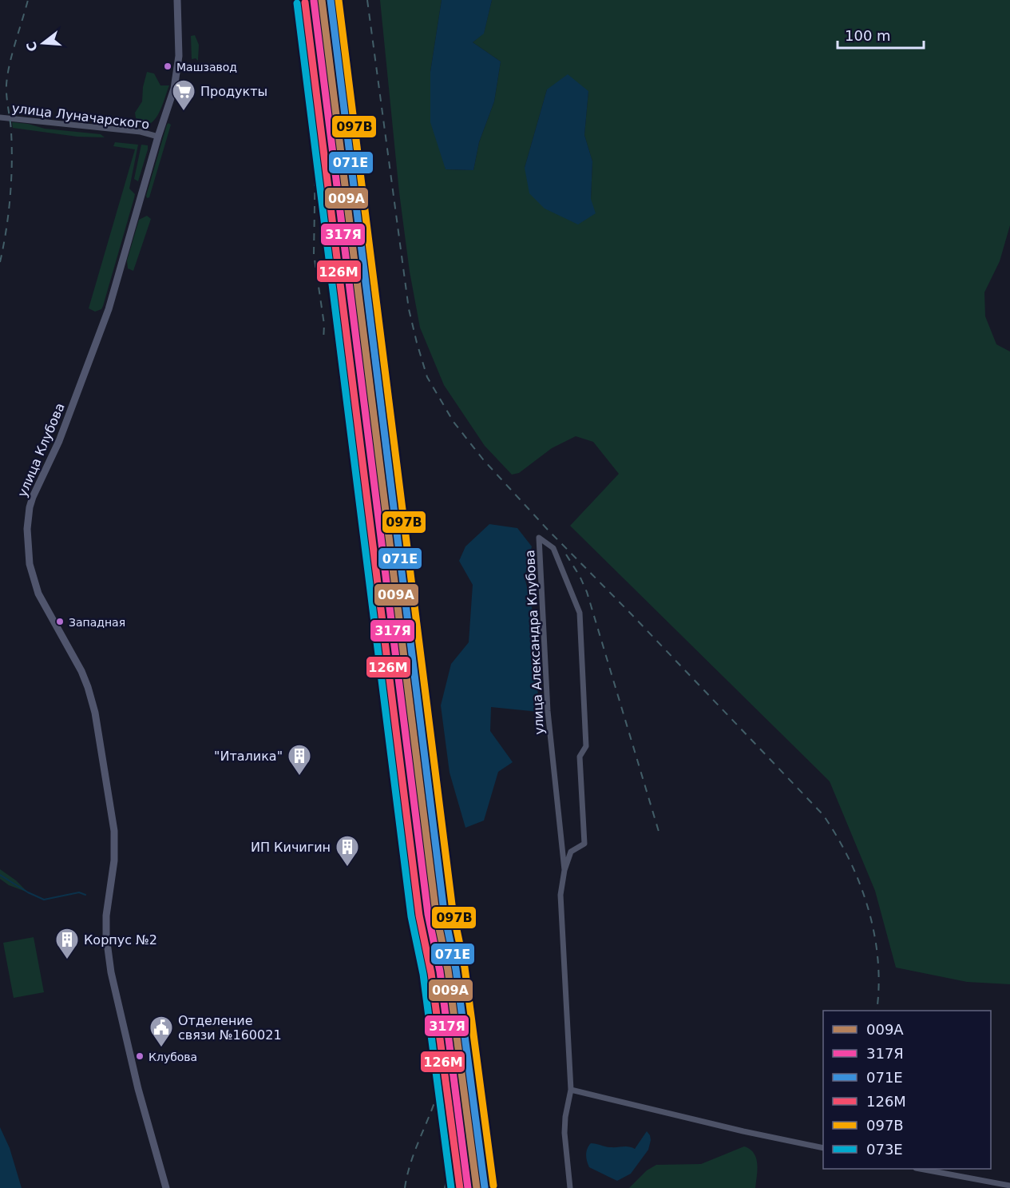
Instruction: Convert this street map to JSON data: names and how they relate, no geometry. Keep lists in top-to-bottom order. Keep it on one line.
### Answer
{"streets":{"main road":["улица Клубова"],"street":["улица Луначарского","улица Александра Клубова"]},"crossings":[["улица Луначарского","улица Клубова"]],"places":{"other":["Машзавод","Западная","Клубова"],"supermarket":["Продукты"],"building":["\"Италика\"","ИП Кичигин","Корпус №2"],"public building":["Отделение связи №160021"]},"lines":["transit line 009А","transit line 071Е","transit line 097В","transit line 317Я","transit line 126М","transit line 073Е"],"legend":["009А","317Я","071Е","126М","097В","073Е"],"scale_bar":"100 m","north":"left"}
